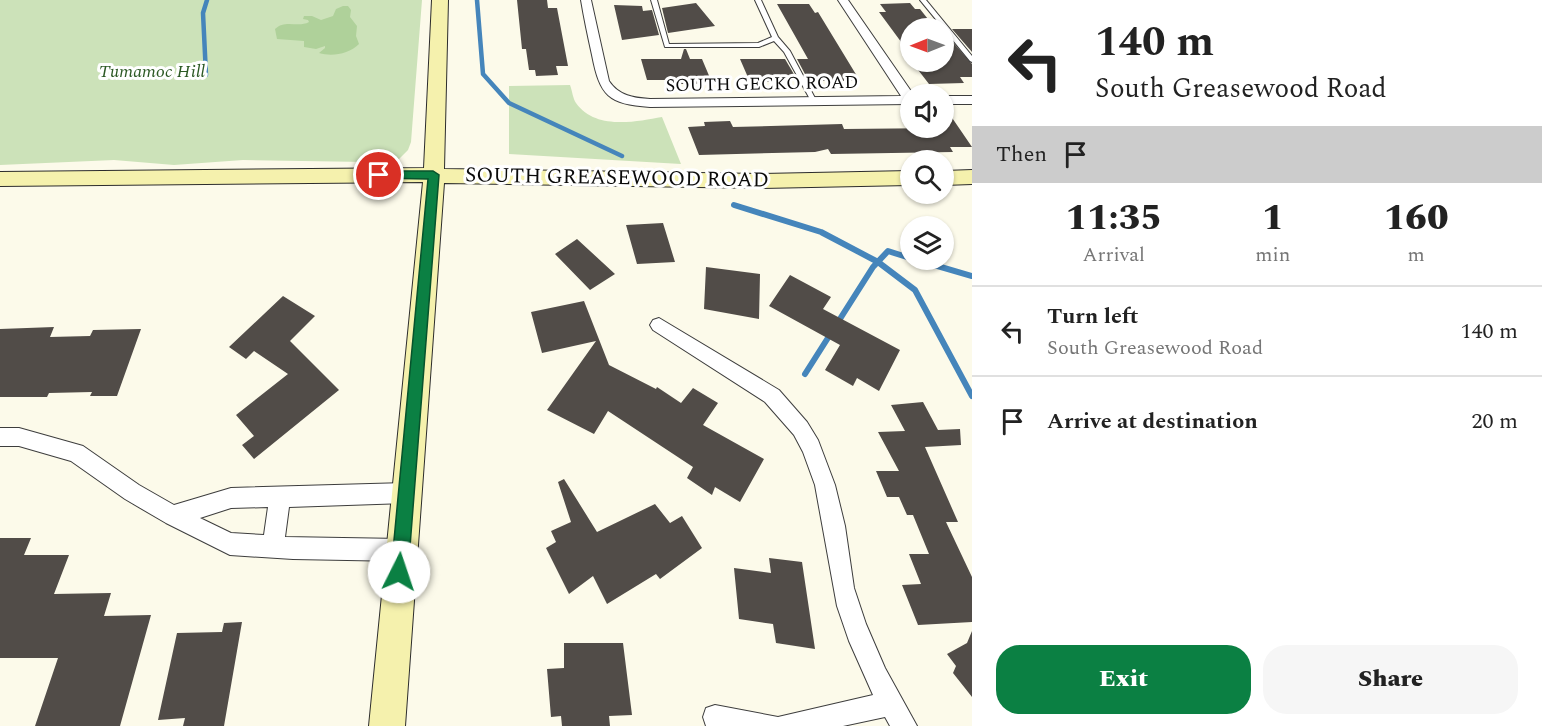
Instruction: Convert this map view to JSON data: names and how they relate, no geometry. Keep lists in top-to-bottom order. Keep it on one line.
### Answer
{"streets":{"street":["SOUTH GECKO ROAD","SOUTH GREASEWOOD ROAD"]},"parks":["Tumamoc Hill"],"north":"left","page":{"turn":["140 m","South Greasewood Road"],"then":"Then","eta":["11:35","Arrival","1","min","160","m"],"list":[{"name":"Turn left","note":"South Greasewood Road","value":"140 m"},{"name":"Arrive at destination","value":"20 m"}],"buttons":["Exit","Share"]}}
